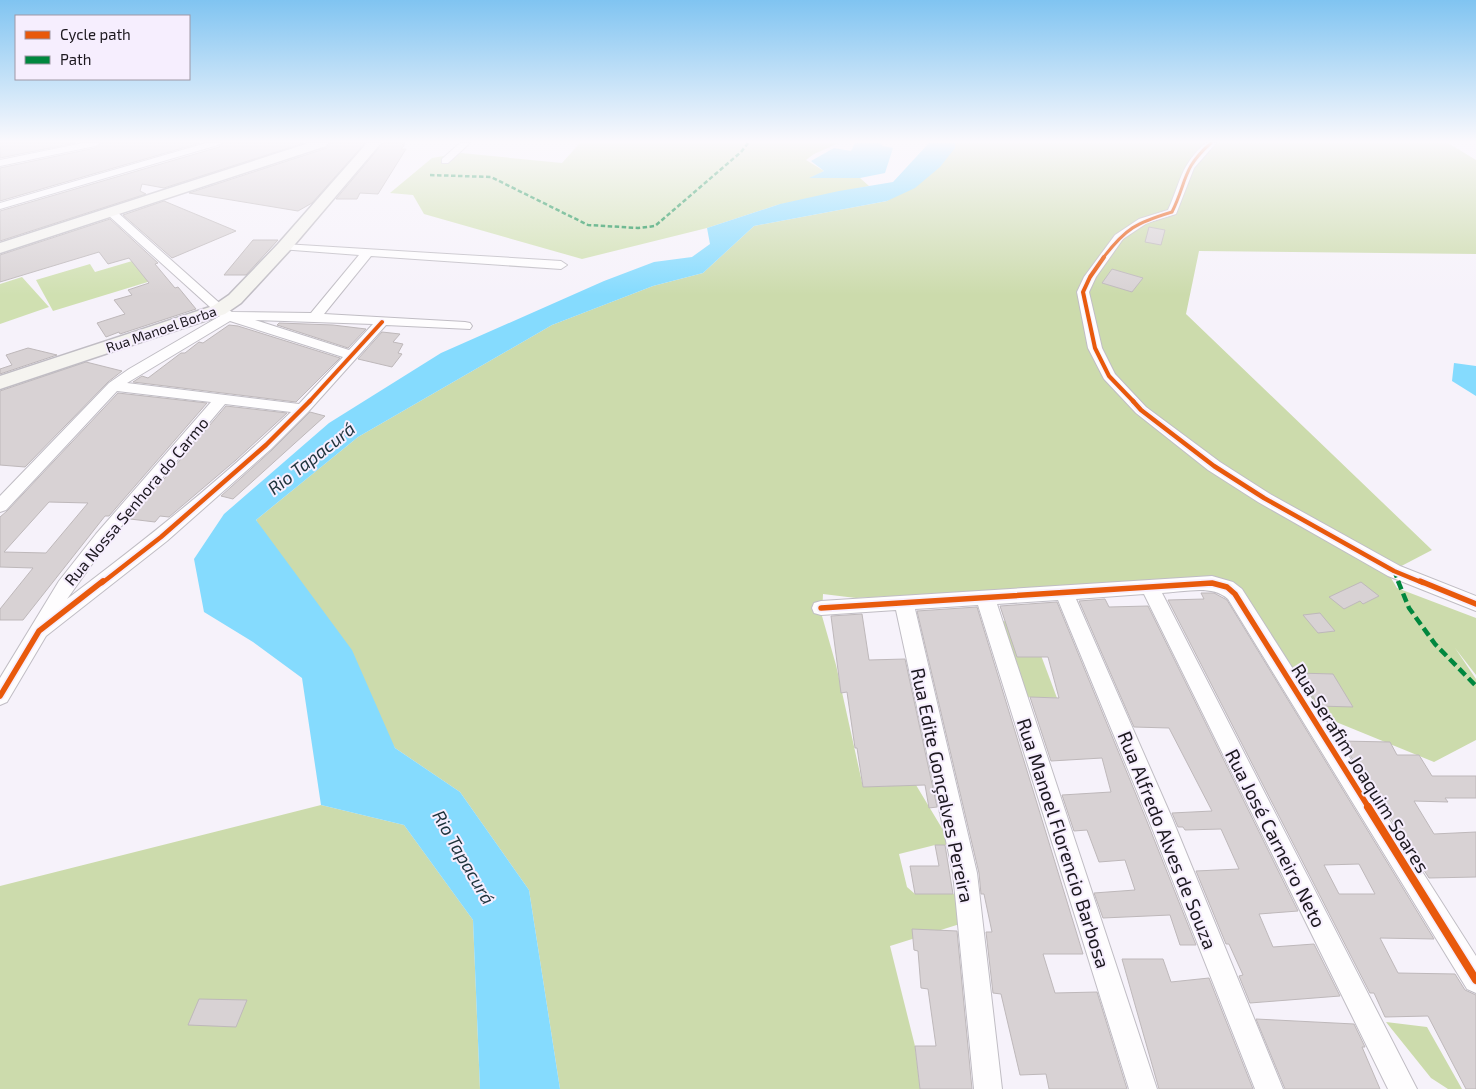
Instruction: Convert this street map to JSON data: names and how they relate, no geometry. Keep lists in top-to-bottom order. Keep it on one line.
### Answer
{"streets":{"street":["Rua Manoel Borba","Rua Nossa Senhora do Carmo","Rua Serafim Joaquim Soares","Rua Edite Gonçalves Pereira","Rua José Carneiro Neto","Rua Alfredo Alves de Souza","Rua Manoel Florencio Barbosa"]},"crossings":[["Rua Serafim Joaquim Soares","Rua José Carneiro Neto"]],"water":["Rio Tapacurá"],"legend":["Cycle path","Path"]}
